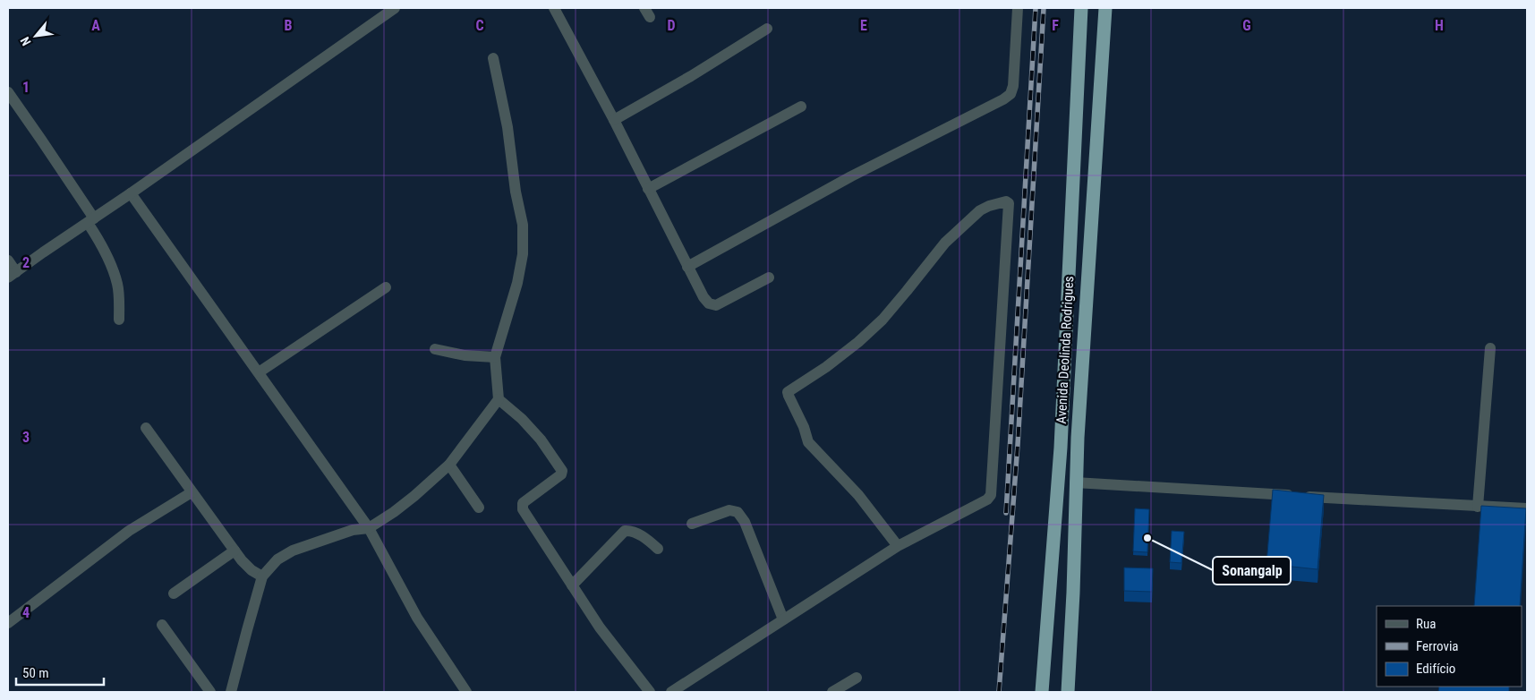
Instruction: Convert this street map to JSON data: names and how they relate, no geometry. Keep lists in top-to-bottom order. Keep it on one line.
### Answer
{"streets":{"highway":["Avenida Deolinda Rodrigues"]},"places":["Sonangalp"],"legend":["Rua","Ferrovia","Edifício"],"scale_bar":"50 m","north":"bottom left","grid":{"columns":["A","B","C","D","E","F","G","H"],"rows":["1","2","3","4"]}}
